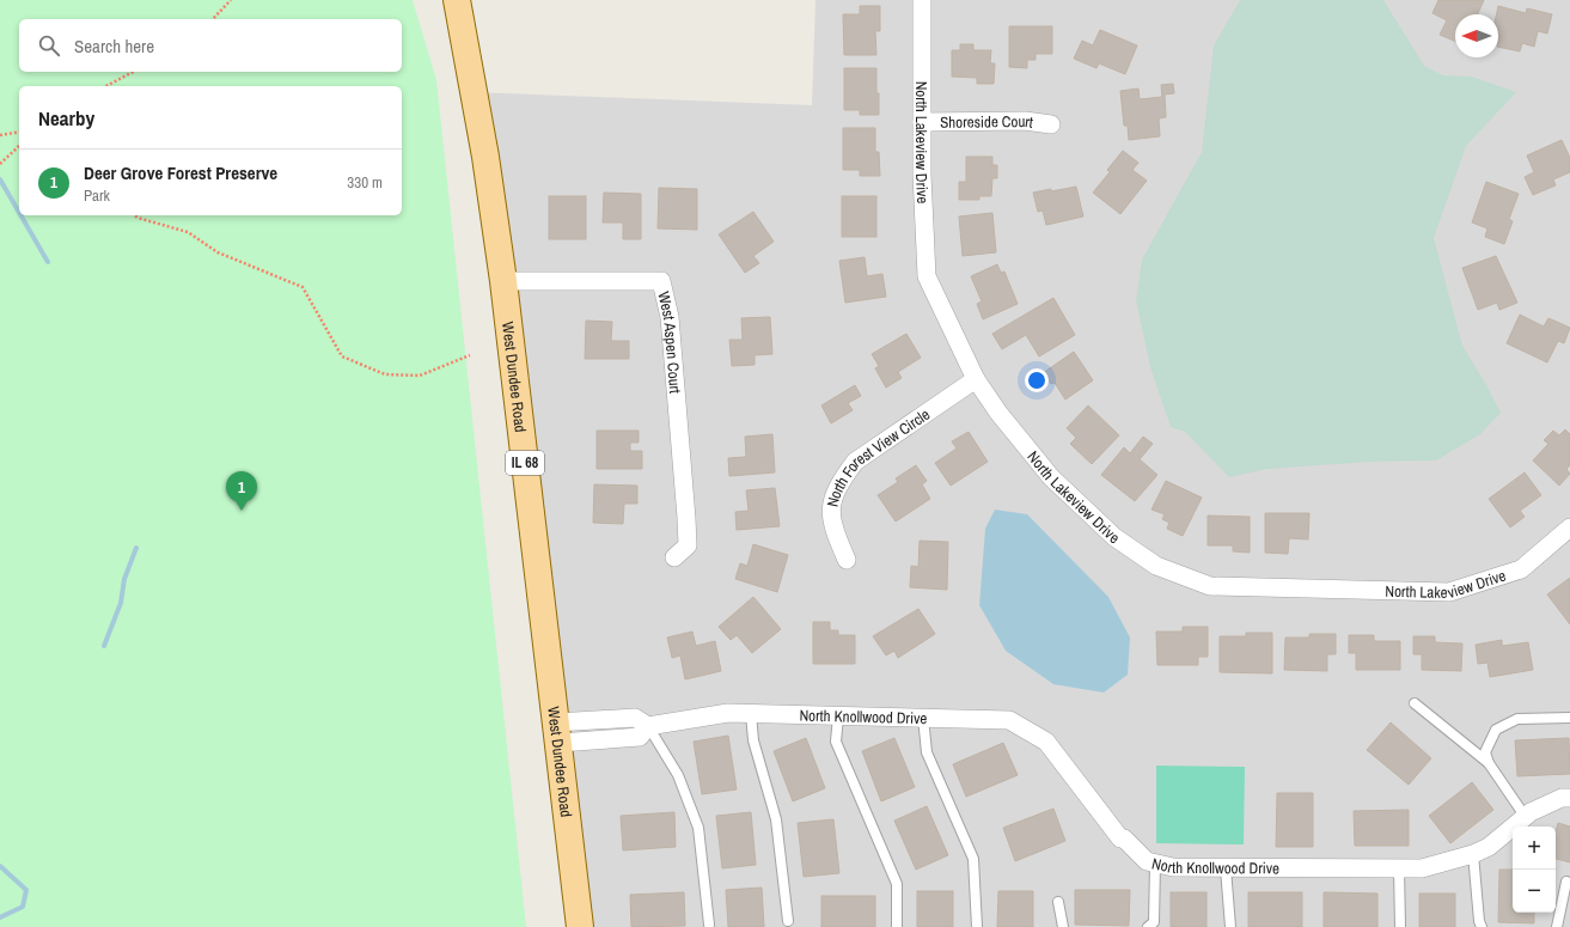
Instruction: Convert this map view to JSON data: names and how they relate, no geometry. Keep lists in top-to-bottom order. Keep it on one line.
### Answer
{"streets":{"main road":["West Dundee Road","IL 68"],"street":["Shoreside Court","North Lakeview Drive","West Aspen Court","North Forest View Circle","North Knollwood Drive"]},"crossings":[["Shoreside Court","North Lakeview Drive"],["North Lakeview Drive","North Forest View Circle"],["West Aspen Court","West Dundee Road"],["West Dundee Road","North Knollwood Drive"]],"north":"left","page":{"search":"Search here","heading":"Nearby","list":[{"mark":"1","name":"Deer Grove Forest Preserve","note":"Park","value":"330 m"}],"pins":"1","map_buttons":["+","−"]}}
